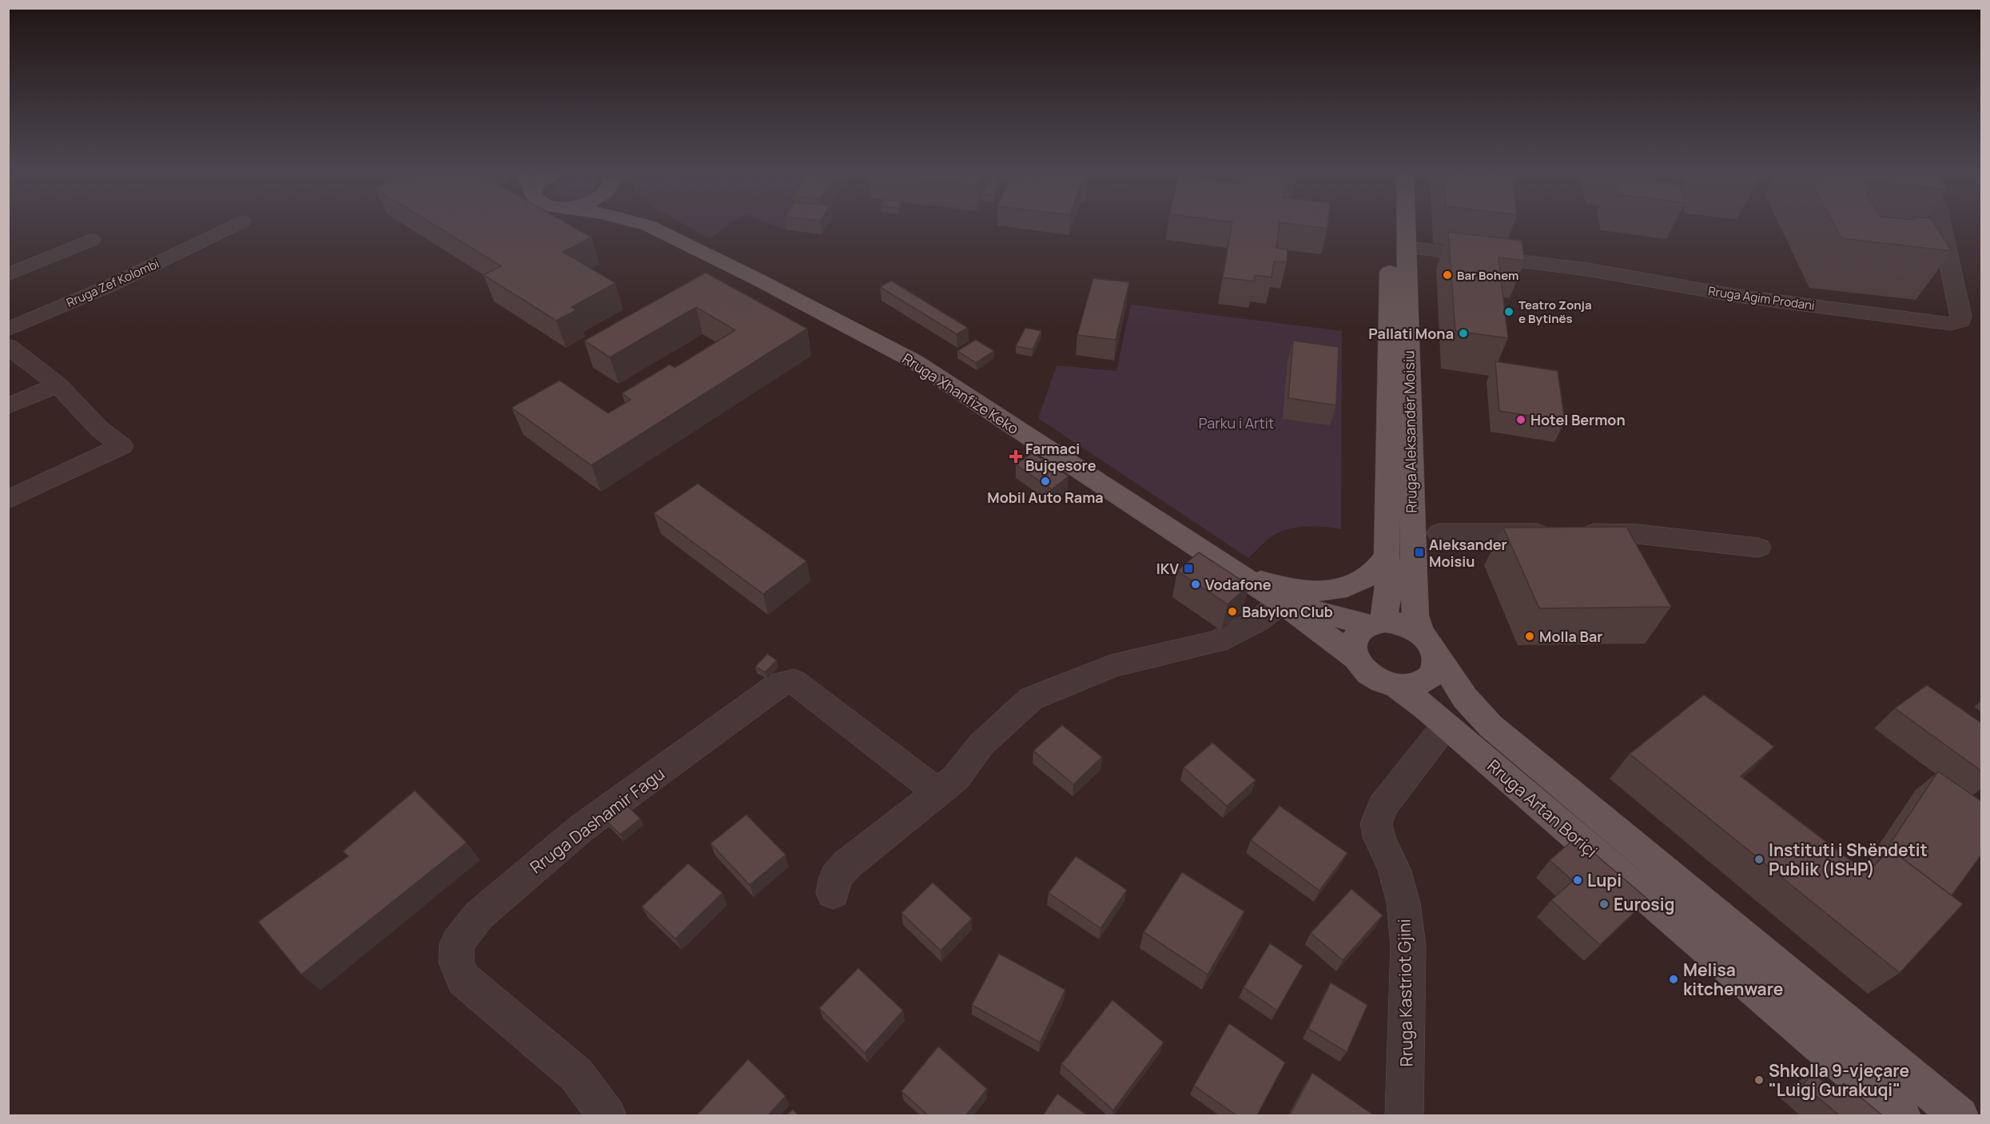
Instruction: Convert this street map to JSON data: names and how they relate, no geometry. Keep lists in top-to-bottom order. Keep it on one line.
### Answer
{"streets":{"main road":["Rruga Xhanfize Keko","Rruga Aleksandër Moisiu","Rruga Artan Boriçi"],"street":["Rruga Zef Kolombi","Rruga Agim Prodani","Rruga Dashamir Fagu","Rruga Kastriot Gjini"]},"crossings":[["Rruga Agim Prodani","Rruga Aleksandër Moisiu"],["Rruga Xhanfize Keko","Rruga Aleksandër Moisiu"],["Rruga Xhanfize Keko","Rruga Artan Boriçi"],["Rruga Aleksandër Moisiu","Rruga Artan Boriçi"],["Rruga Artan Boriçi","Rruga Kastriot Gjini"]],"parks":["Parku i Artit"],"places":{"other":["Bar Bohem","Teatro Zonja e Bytinës","Pallati Mona","Hotel Bermon","Mobil Auto Rama","Vodafone","Babylon Club","Molla Bar","Instituti i Shëndetit Publik (ISHP)","Lupi","Eurosig","Melisa kitchenware","Shkolla 9-vjeçare \"Luigj Gurakuqi\""],"health":["Farmaci Bujqesore"],"transit":["Aleksander Moisiu","IKV"]}}
